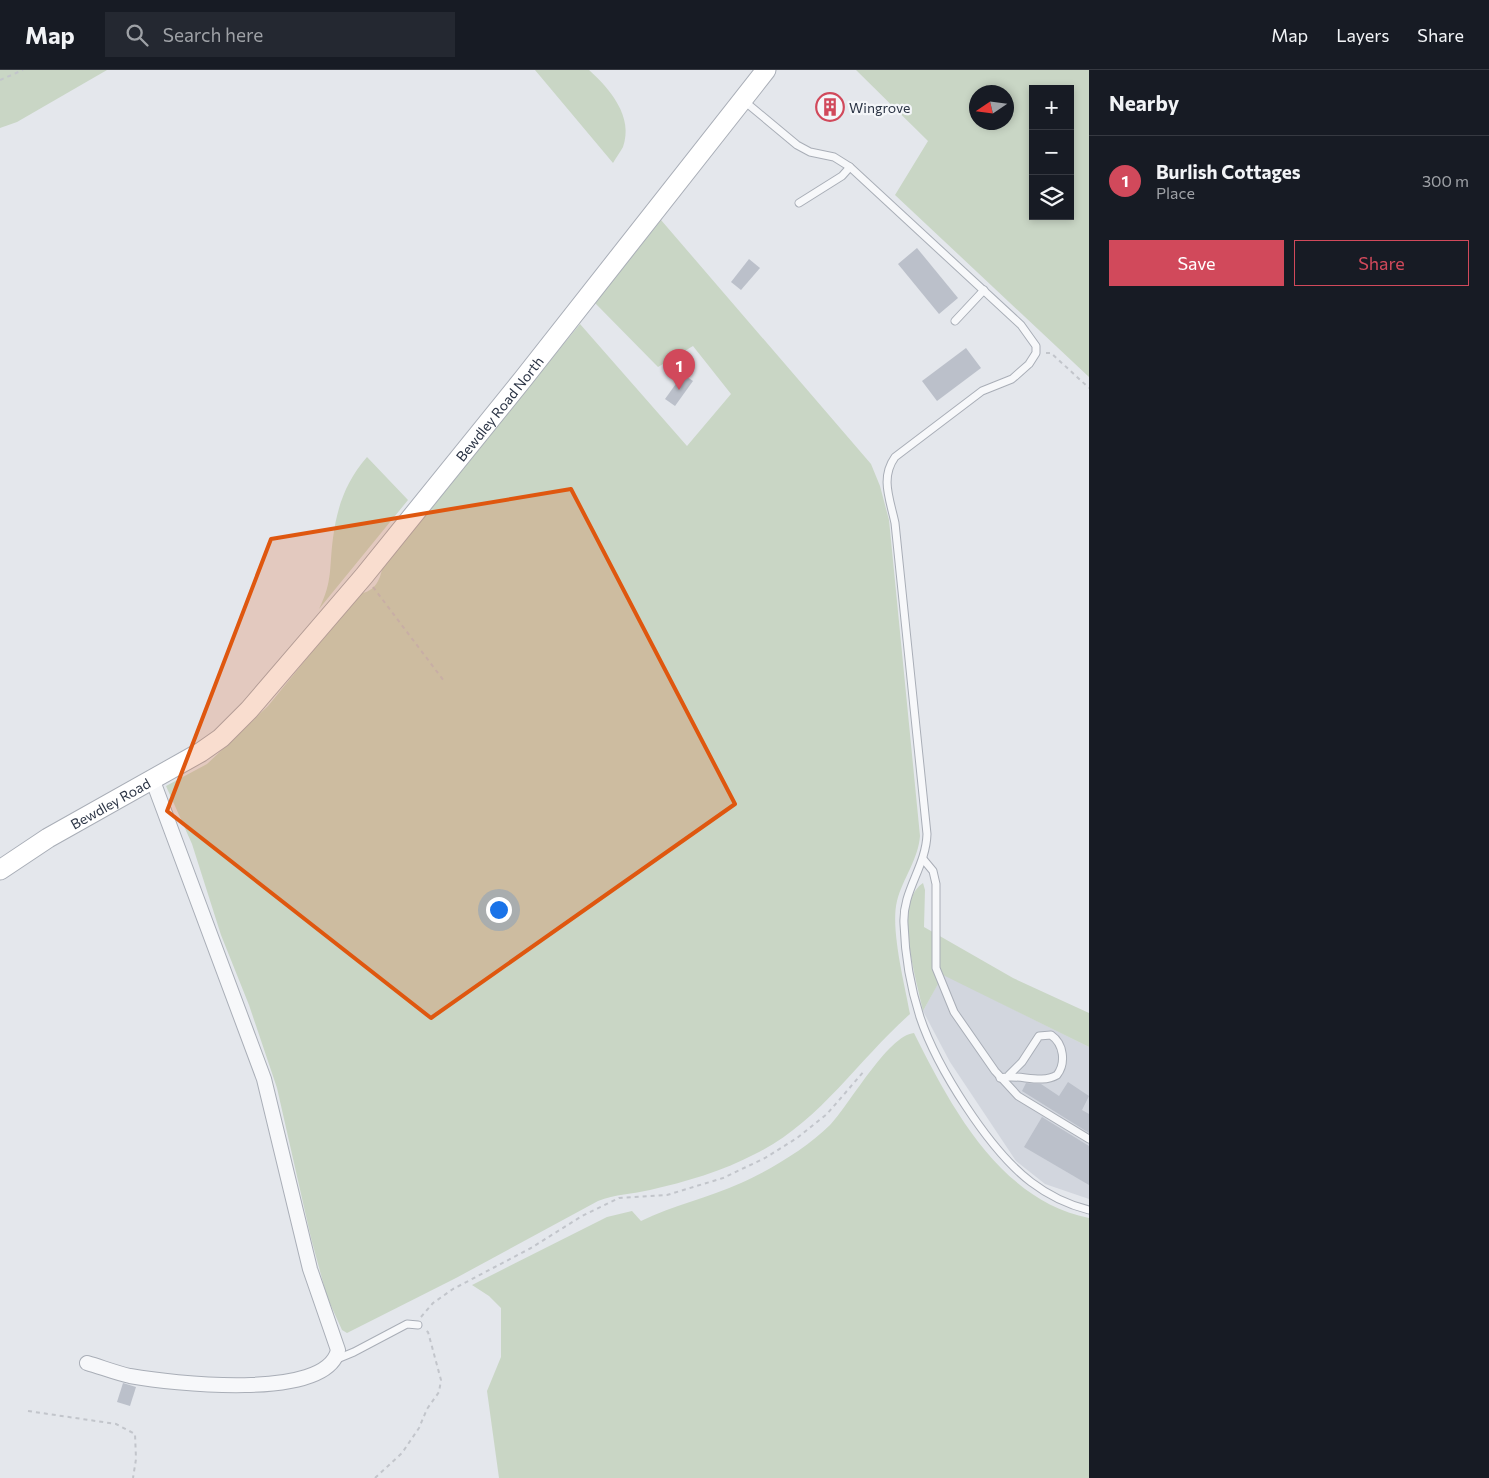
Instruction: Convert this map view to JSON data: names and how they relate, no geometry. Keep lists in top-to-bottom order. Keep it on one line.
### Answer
{"streets":{"main road":["Bewdley Road North","Bewdley Road"]},"crossings":[["Bewdley Road North","Bewdley Road"]],"places":{"building":["Wingrove"]},"north":"left","page":{"header":"Map","search":"Search here","nav":["Map","Layers","Share"],"heading":"Nearby","map_buttons":["+","−"],"list":[{"mark":"1","name":"Burlish Cottages","note":"Place","value":"300 m"}],"buttons":["Save","Share"],"pins":"1"}}
